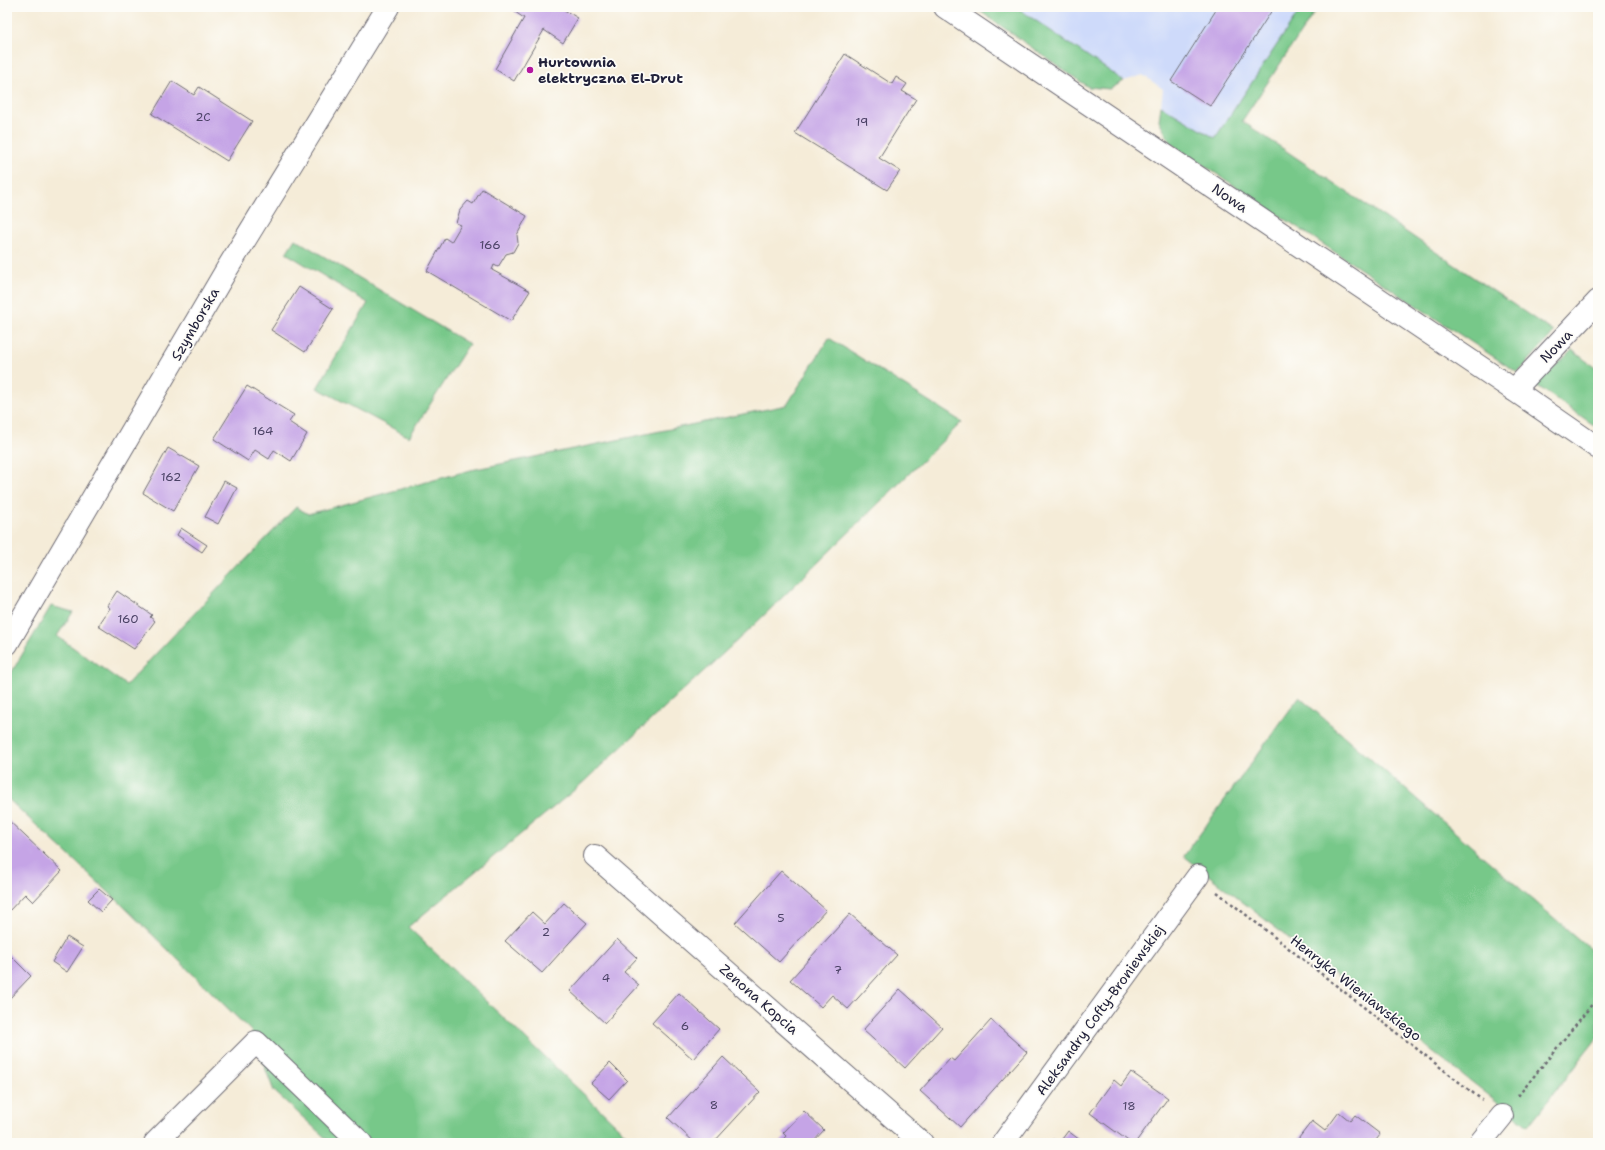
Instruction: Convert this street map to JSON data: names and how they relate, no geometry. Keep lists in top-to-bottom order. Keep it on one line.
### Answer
{"streets":{"street":["Nowa","Szymborska","Zenona Kopcia","Aleksandry Cofty-Broniewskiej"],"path":["Henryka Wieniawskiego"]},"crossings":[["Henryka Wieniawskiego","Aleksandry Cofty-Broniewskiej"]],"places":["Hurtownia elektryczna El-Drut"],"house_numbers":["2C","19","166","164","162","160","5","2","7","4","6","8","18"]}
